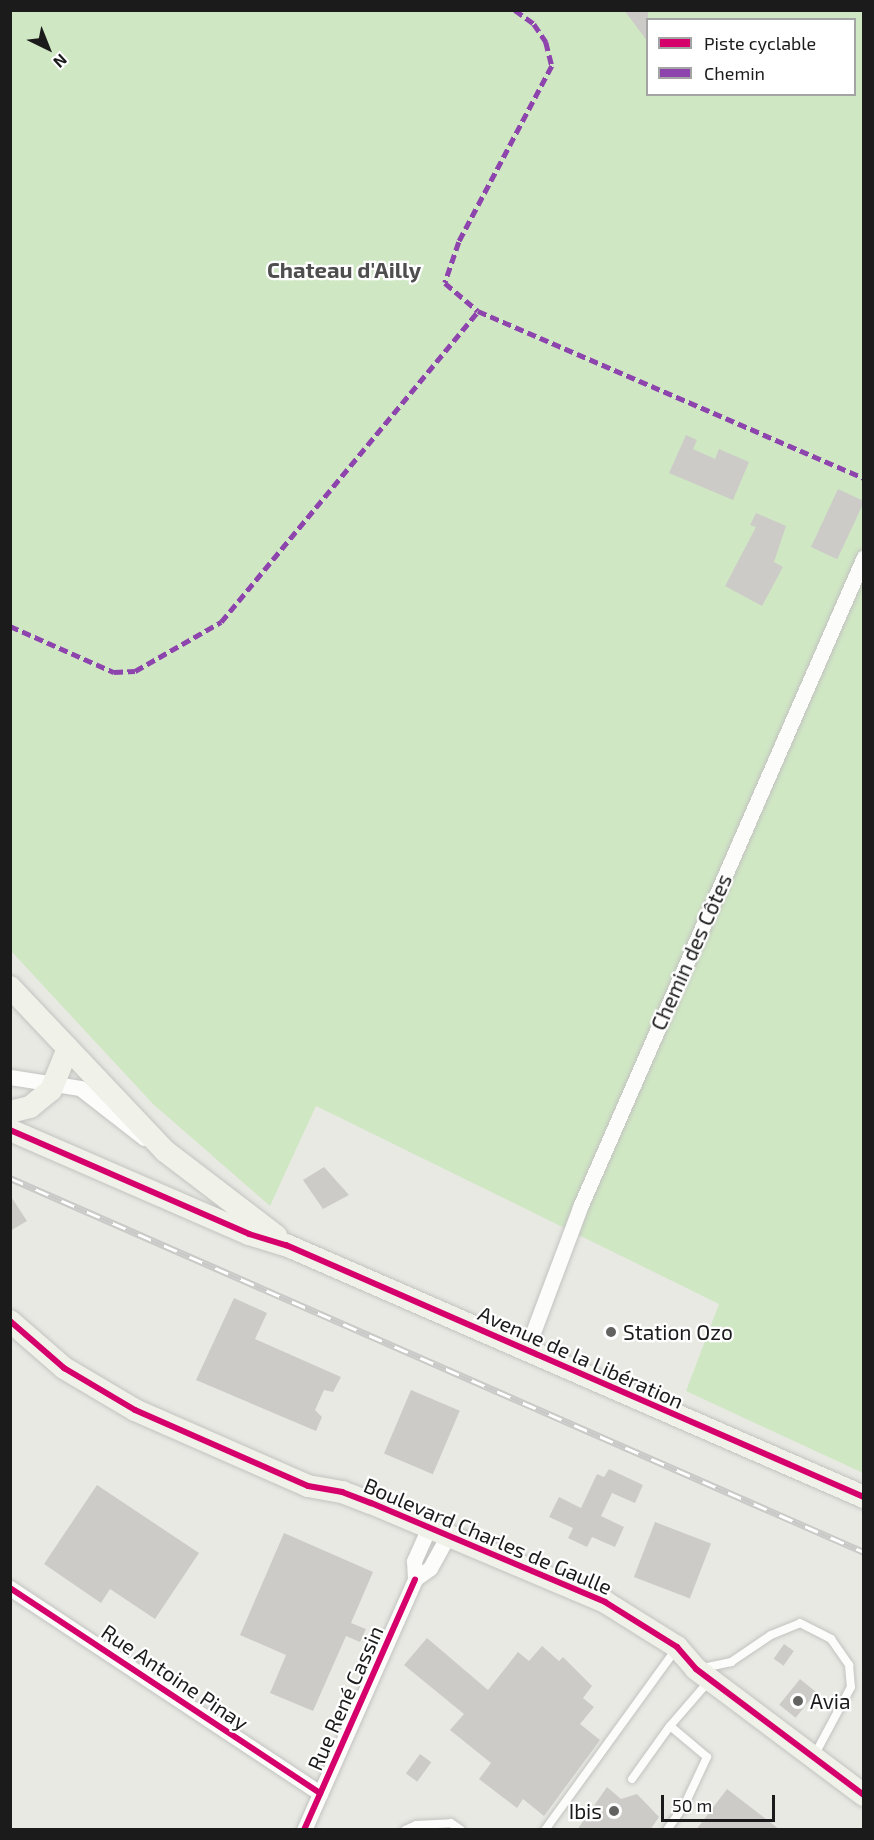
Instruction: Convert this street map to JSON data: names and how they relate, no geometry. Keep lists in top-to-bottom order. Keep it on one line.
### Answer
{"streets":{"street":["Chemin des Côtes","Avenue de la Libération","Boulevard Charles de Gaulle","Rue Antoine Pinay","Rue René Cassin"]},"crossings":[["Chemin des Côtes","Avenue de la Libération"],["Boulevard Charles de Gaulle","Rue René Cassin"],["Rue Antoine Pinay","Rue René Cassin"]],"districts":["Chateau d'Ailly"],"places":["Station Ozo","Avia","Ibis"],"legend":["Piste cyclable","Chemin"],"scale_bar":"50 m","north":"bottom right"}
